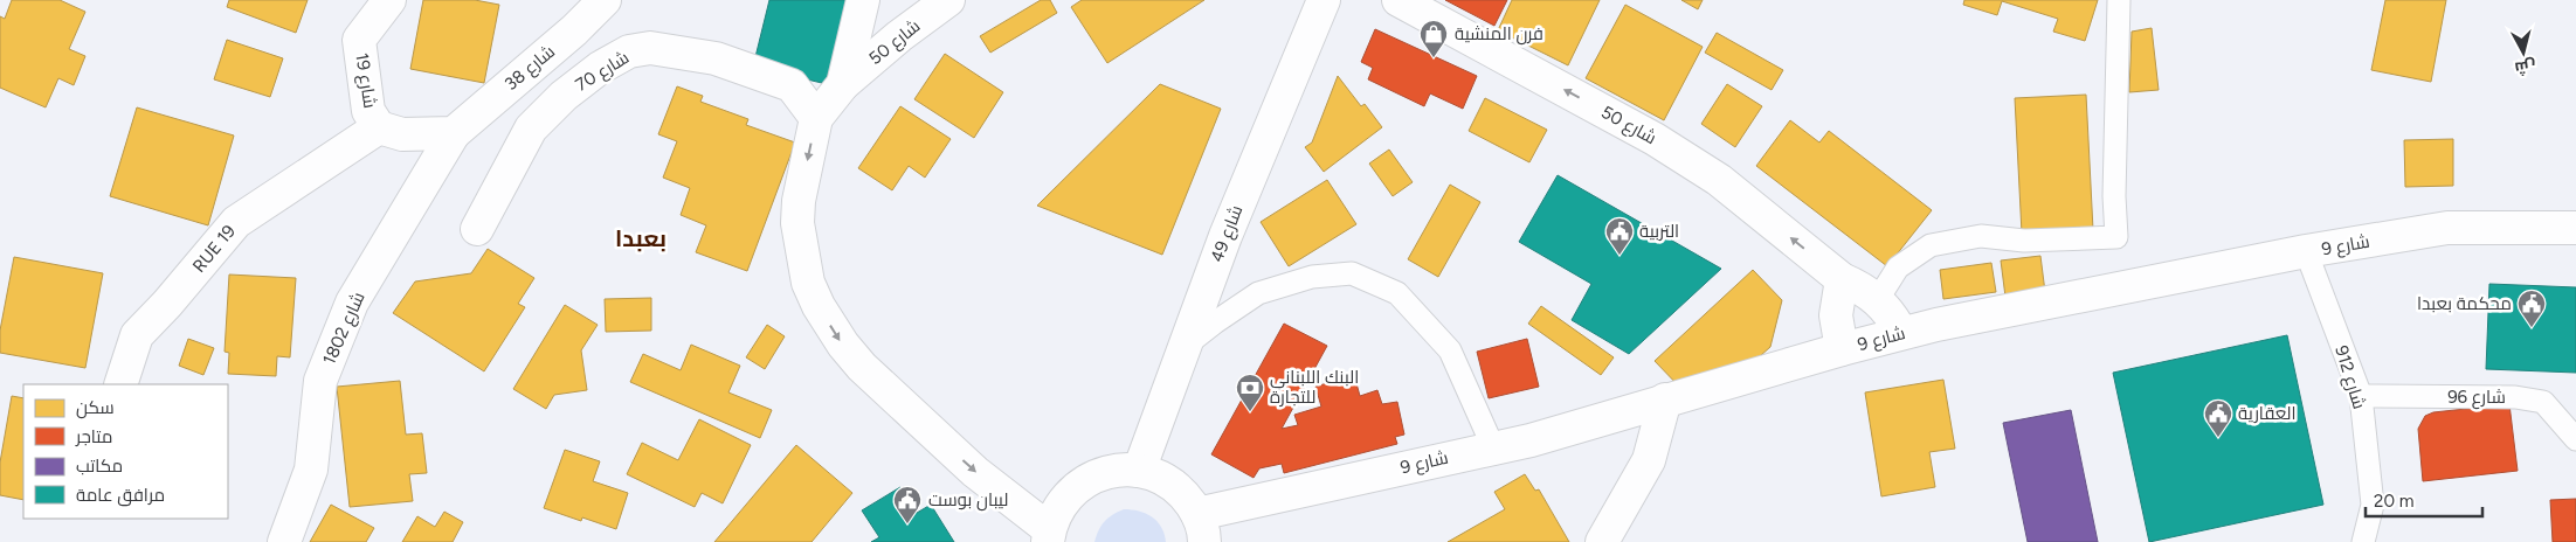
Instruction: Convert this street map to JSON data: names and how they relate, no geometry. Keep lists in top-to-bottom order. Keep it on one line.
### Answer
{"streets":{"street":["شارع 50","شارع 38","شارع 70","شارع 19","شارع 49","شارع 9","RUE 19","شارع 1802"],"lane":["شارع 912","شارع 96"]},"crossings":[["شارع 50","شارع 9"],["شارع 38","شارع 19"],["شارع 38","شارع 1802"],["شارع 19","RUE 19"],["شارع 19","شارع 1802"],["شارع 9","شارع 912"],["شارع 912","شارع 96"]],"one_way":["شارع 50"],"districts":["بعبدا"],"places":{"shop":["فرن المنشية"],"public building":["التربية","محكمة بعبدا","العقارية","ليبان بوست"],"bank":["البنك اللبناني للتجارة"]},"legend":["سكن","متاجر","مكاتب","مرافق عامة"],"scale_bar":"20 m","north":"bottom"}
